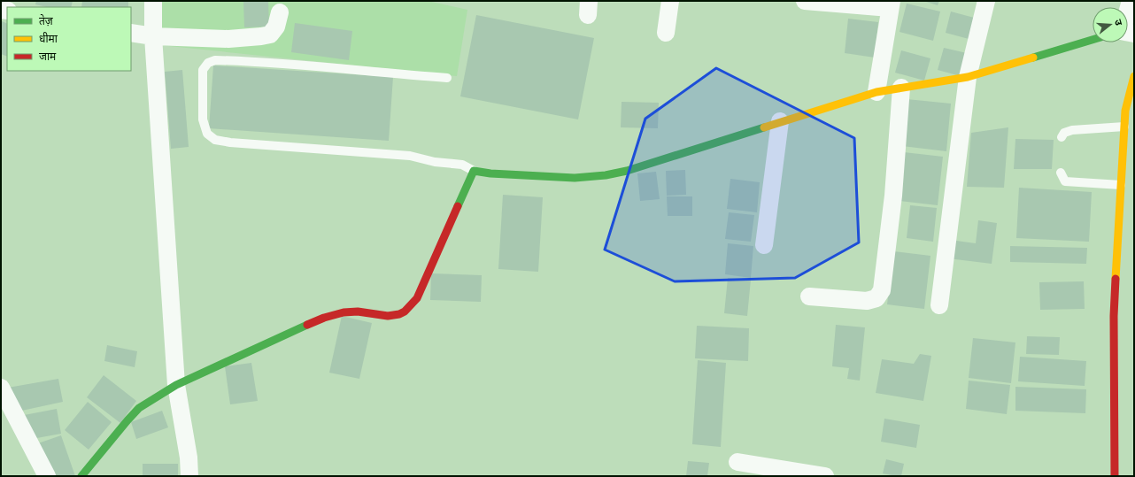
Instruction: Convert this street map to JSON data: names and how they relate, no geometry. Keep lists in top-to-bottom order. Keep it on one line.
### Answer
{"legend":["तेज़","धीमा","जाम"],"north":"right"}
